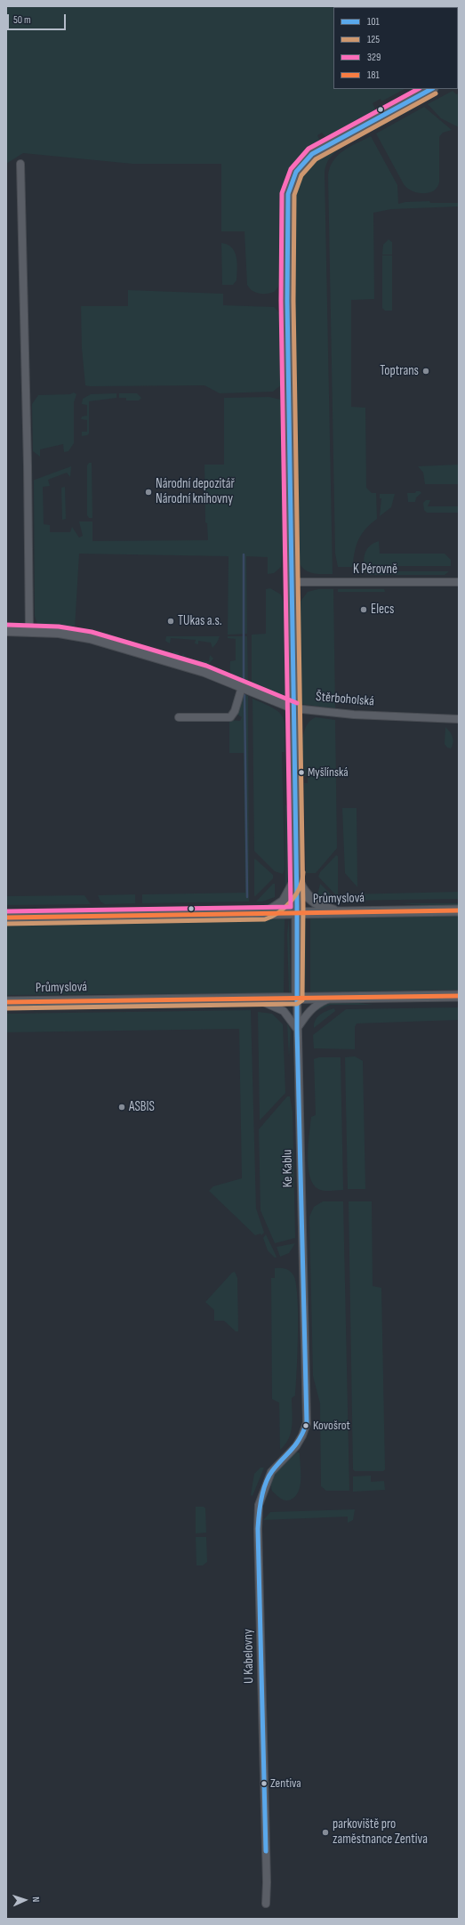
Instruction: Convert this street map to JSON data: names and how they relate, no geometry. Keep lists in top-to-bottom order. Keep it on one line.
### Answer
{"streets":{"main road":["Průmyslová","Ke Kablu"],"street":["K Pérovně","Štěrboholská","U Kabelovny"]},"crossings":[["K Pérovně","Ke Kablu"],["Štěrboholská","Ke Kablu"],["Průmyslová","Ke Kablu"],["Ke Kablu","U Kabelovny"]],"places":["Toptrans","Národní depozitář Národní knihovny","Elecs","TUkas a.s.","Myšlínská","ASBIS","Kovošrot","Zentiva","parkoviště pro zaměstnance Zentiva"],"lines":["transit line 101","transit line 329","transit line 125","transit line 181"],"legend":["101","125","329","181"],"scale_bar":"50 m","north":"right"}
